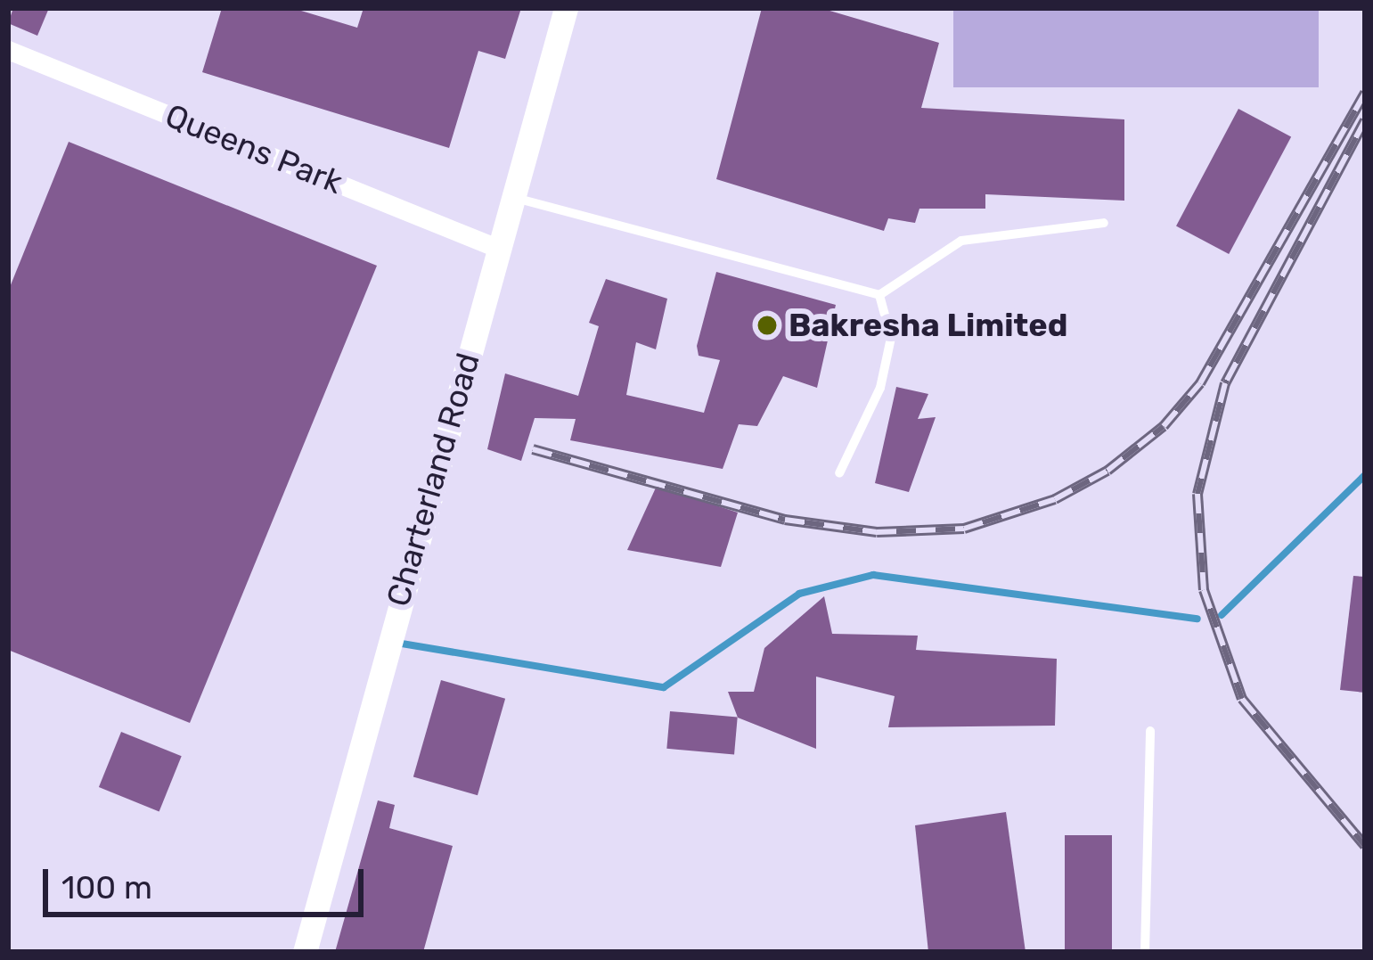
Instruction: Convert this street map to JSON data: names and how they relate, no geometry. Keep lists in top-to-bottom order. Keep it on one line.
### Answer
{"streets":{"street":["Queens Park","Charterland Road"]},"crossings":[["Queens Park","Charterland Road"]],"places":["Bakresha Limited"],"scale_bar":"100 m"}
